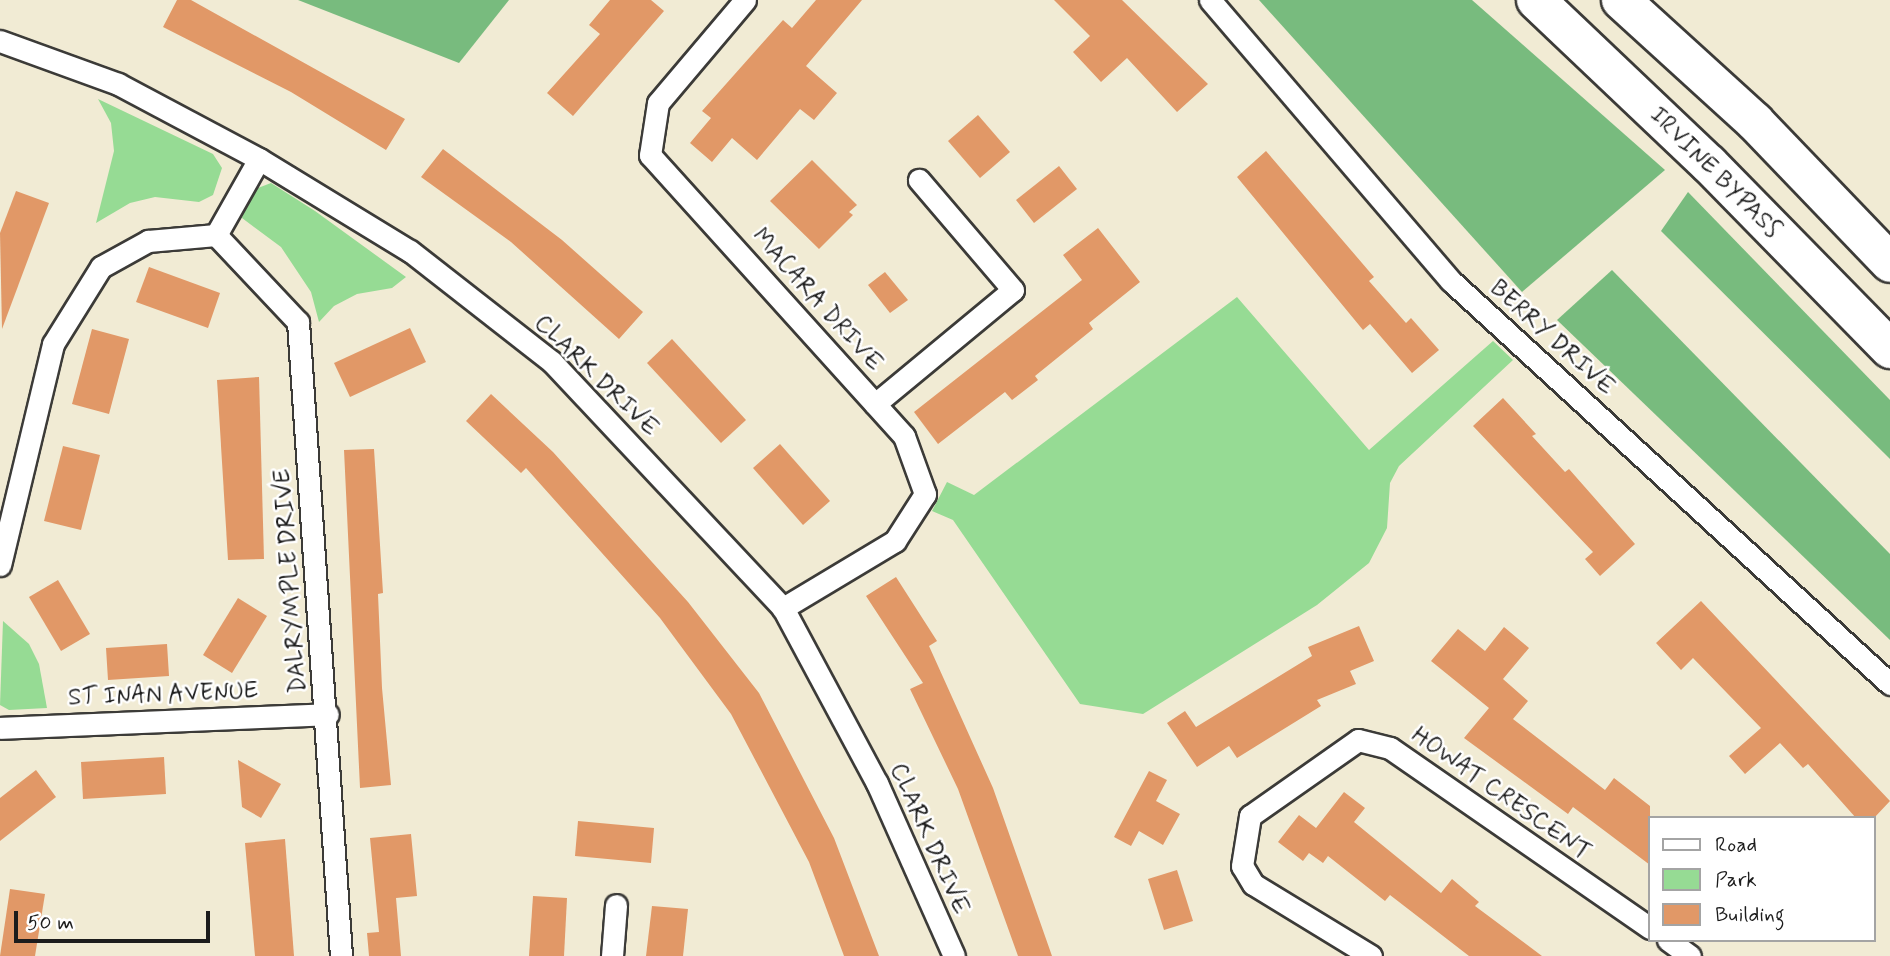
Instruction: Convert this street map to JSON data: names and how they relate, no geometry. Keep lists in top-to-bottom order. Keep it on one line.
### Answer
{"streets":{"highway":["IRVINE BYPASS"],"street":["MACARA DRIVE","BERRY DRIVE","CLARK DRIVE","DALRYMPLE DRIVE","ST INAN AVENUE","HOWAT CRESCENT"]},"crossings":[["MACARA DRIVE","CLARK DRIVE"],["DALRYMPLE DRIVE","ST INAN AVENUE"]],"legend":["Road","Park","Building"],"scale_bar":"50 m"}
